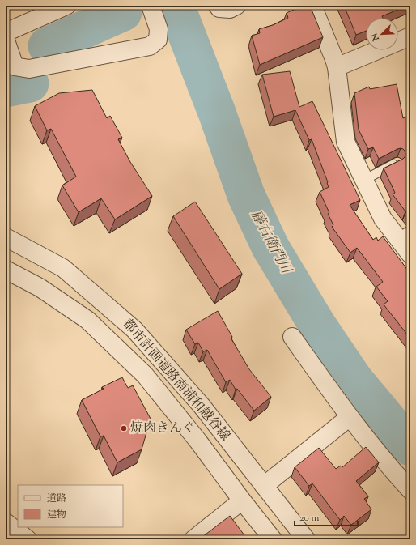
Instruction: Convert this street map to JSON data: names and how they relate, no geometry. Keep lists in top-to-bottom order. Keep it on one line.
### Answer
{"streets":{"street":["都市計画道路南浦和越谷線"]},"water":["藤右衛門川"],"places":["焼肉きんぐ"],"legend":["道路","建物"],"scale_bar":"20 m","north":"bottom left"}
